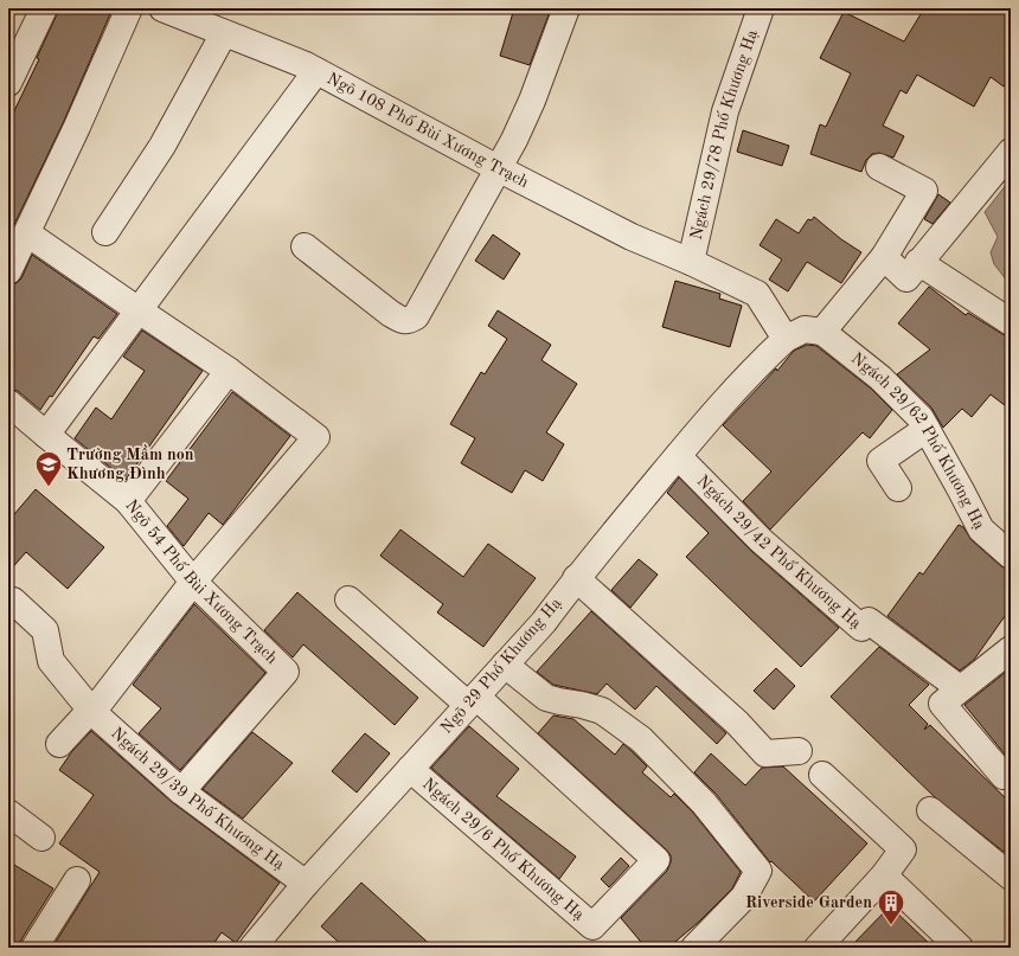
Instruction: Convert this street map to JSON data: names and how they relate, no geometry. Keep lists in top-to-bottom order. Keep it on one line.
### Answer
{"streets":{"street":["Ngõ 108 Phố Bùi Xương Trạch","Ngách 29/78 Phố Khương Hạ","Ngách 29/62 Phố Khương Hạ","Ngách 29/42 Phố Khương Hạ","Ngõ 54 Phố Bùi Xương Trạch","Ngõ 29 Phố Khương Hạ","Ngách 29/39 Phố Khương Hạ","Ngách 29/6 Phố Khương Hạ"]},"crossings":[["Ngõ 108 Phố Bùi Xương Trạch","Ngách 29/78 Phố Khương Hạ"],["Ngách 29/62 Phố Khương Hạ","Ngõ 29 Phố Khương Hạ"],["Ngách 29/42 Phố Khương Hạ","Ngõ 29 Phố Khương Hạ"],["Ngõ 54 Phố Bùi Xương Trạch","Ngách 29/39 Phố Khương Hạ"],["Ngõ 29 Phố Khương Hạ","Ngách 29/39 Phố Khương Hạ"],["Ngõ 29 Phố Khương Hạ","Ngách 29/6 Phố Khương Hạ"]],"places":{"school or university":["Trường Mầm non Khương Đình"],"building":["Riverside Garden"]}}
